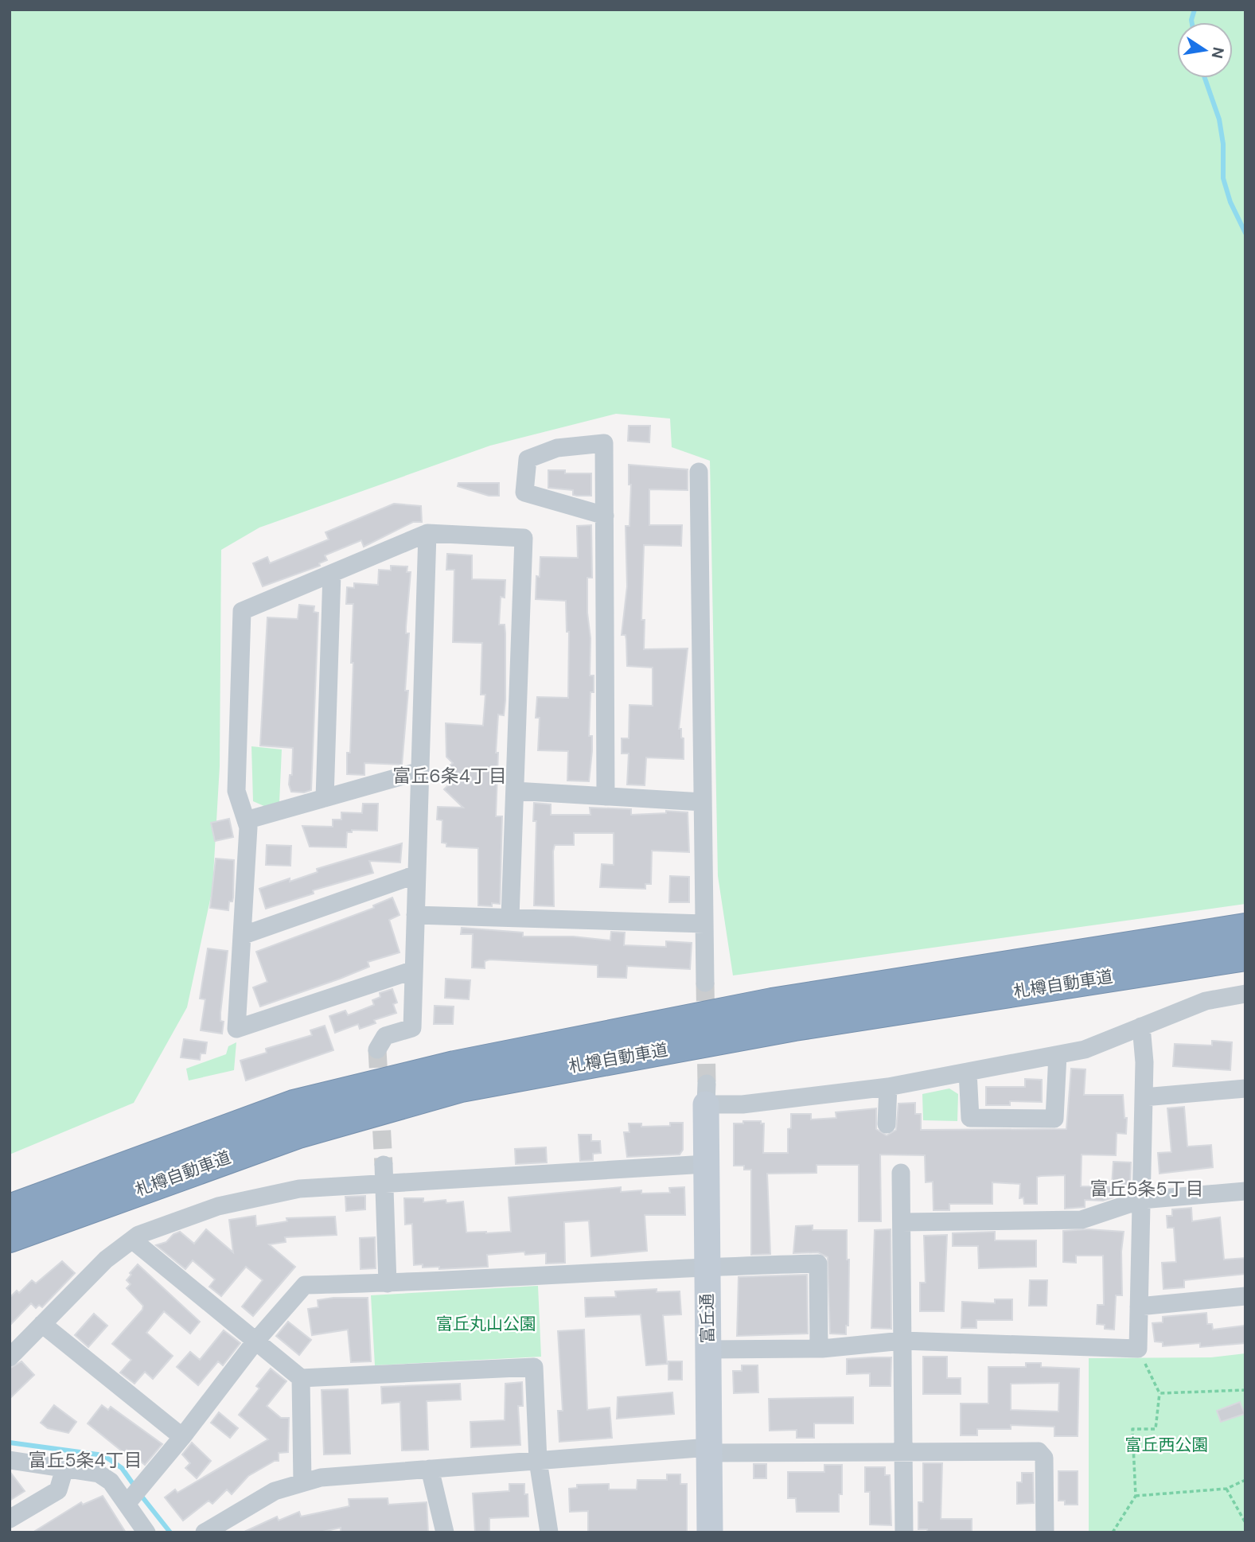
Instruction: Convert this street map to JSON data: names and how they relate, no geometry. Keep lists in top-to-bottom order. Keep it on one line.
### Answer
{"streets":{"highway":["札樽自動車道"],"street":["富丘通"]},"districts":["富丘6条4丁目","富丘5条5丁目","富丘5条4丁目"],"parks":["富丘丸山公園","富丘西公園"],"north":"right"}
